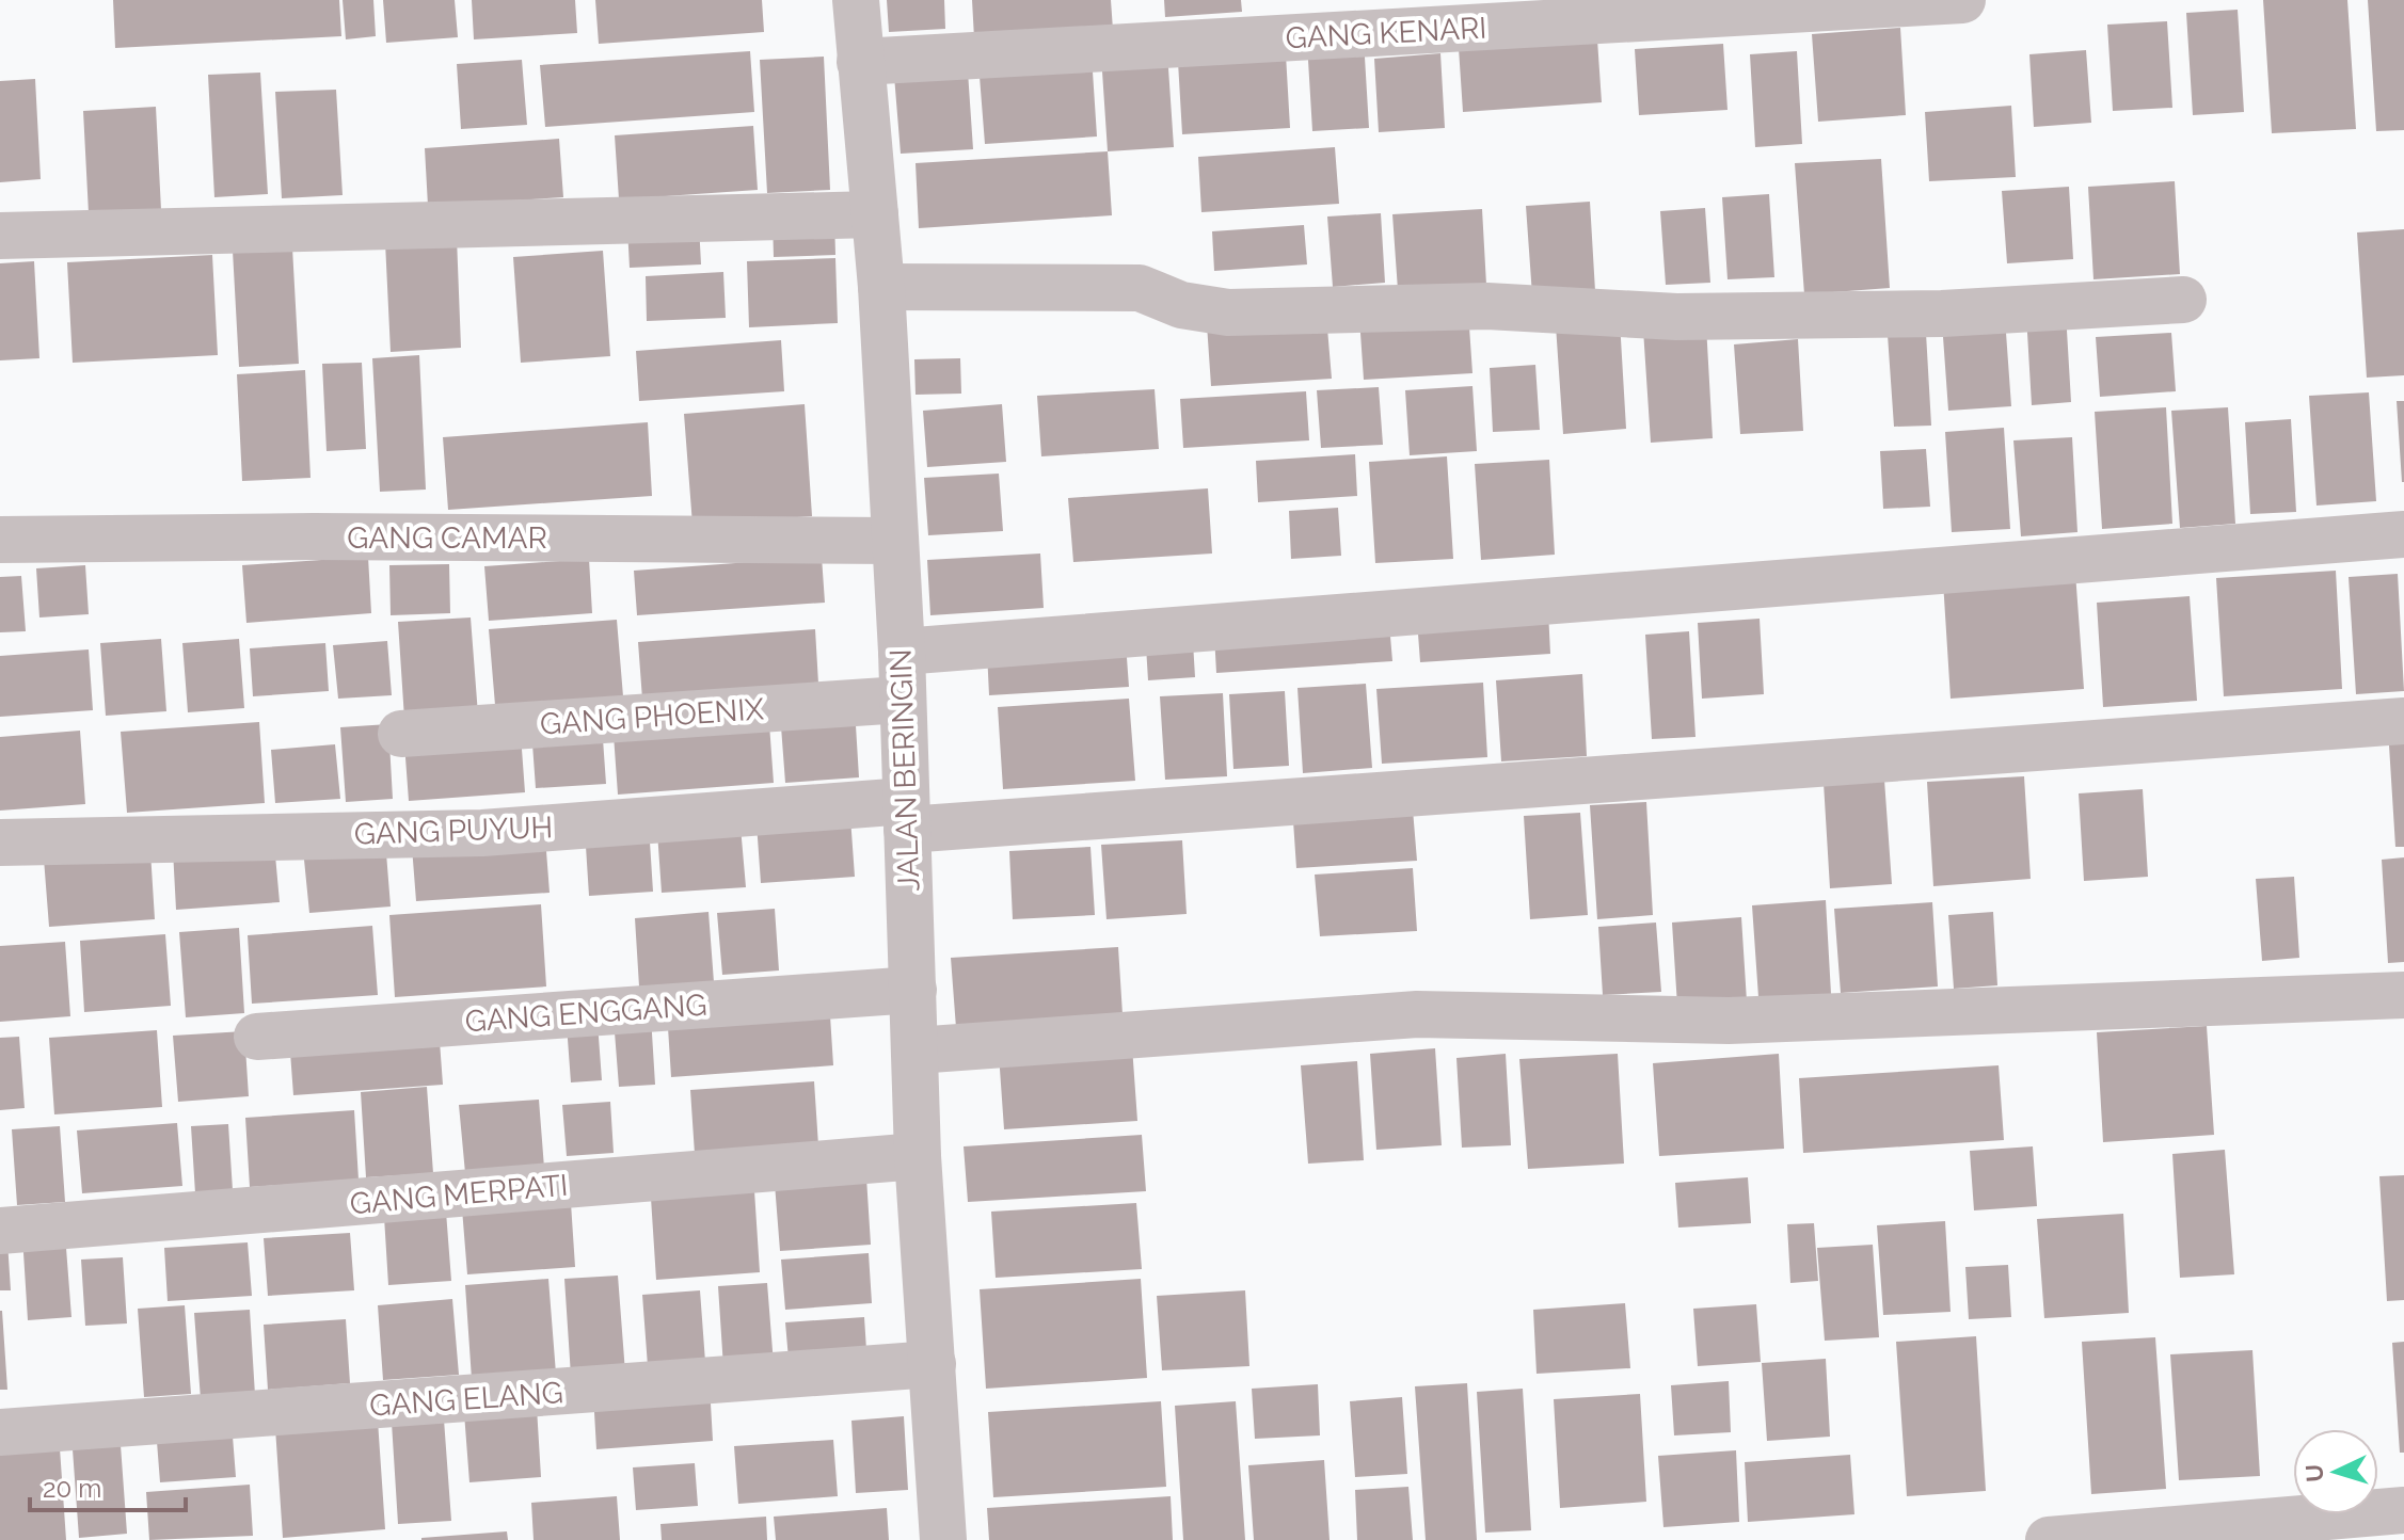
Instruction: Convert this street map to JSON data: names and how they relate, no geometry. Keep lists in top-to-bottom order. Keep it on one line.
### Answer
{"streets":{"street":["GANG KENARI","GANG CAMAR","GANG PHOENIX","JALAN BERINGIN","GANG PUYUH","GANG ENGGANG","GANG MERPATI","GANG ELANG"]},"crossings":[["GANG KENARI","JALAN BERINGIN"],["GANG CAMAR","JALAN BERINGIN"],["GANG PHOENIX","JALAN BERINGIN"],["JALAN BERINGIN","GANG PUYUH"],["JALAN BERINGIN","GANG ENGGANG"],["JALAN BERINGIN","GANG MERPATI"],["JALAN BERINGIN","GANG ELANG"]],"scale_bar":"20 m","north":"left"}
